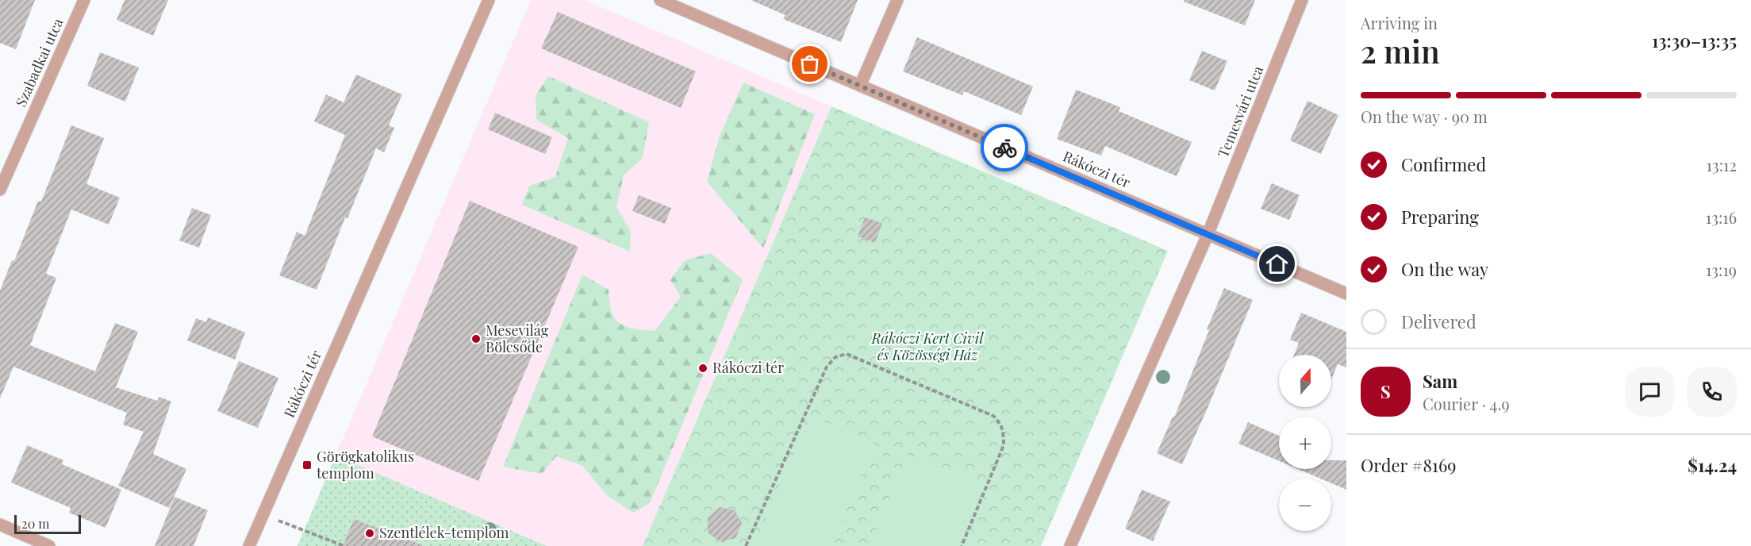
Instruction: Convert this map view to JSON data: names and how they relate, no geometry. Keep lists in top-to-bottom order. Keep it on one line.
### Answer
{"streets":{"street":["Szabadkai utca","Temesvári utca","Rákóczi tér"]},"crossings":[["Temesvári utca","Rákóczi tér"]],"parks":["Rákóczi Kert Civil és Közösségi Ház"],"places":{"other":["Mesevilág Bölcsőde","Rákóczi tér","Szentlélek-templom"],"transit":["Görögkatolikus templom"]},"scale_bar":"20 m","north":"top","page":{"heading":["2 min","Arriving in","13:30–13:35"],"panel":["Sam","Courier · 4.9","Order #8169","$14.24"],"bar":"On the way · 90 m","list":[["Confirmed","13:12"],["Preparing","13:16"],["On the way","13:19"],"Delivered"],"map_buttons":["+","−"],"round":"S","scale":"20 m"}}
